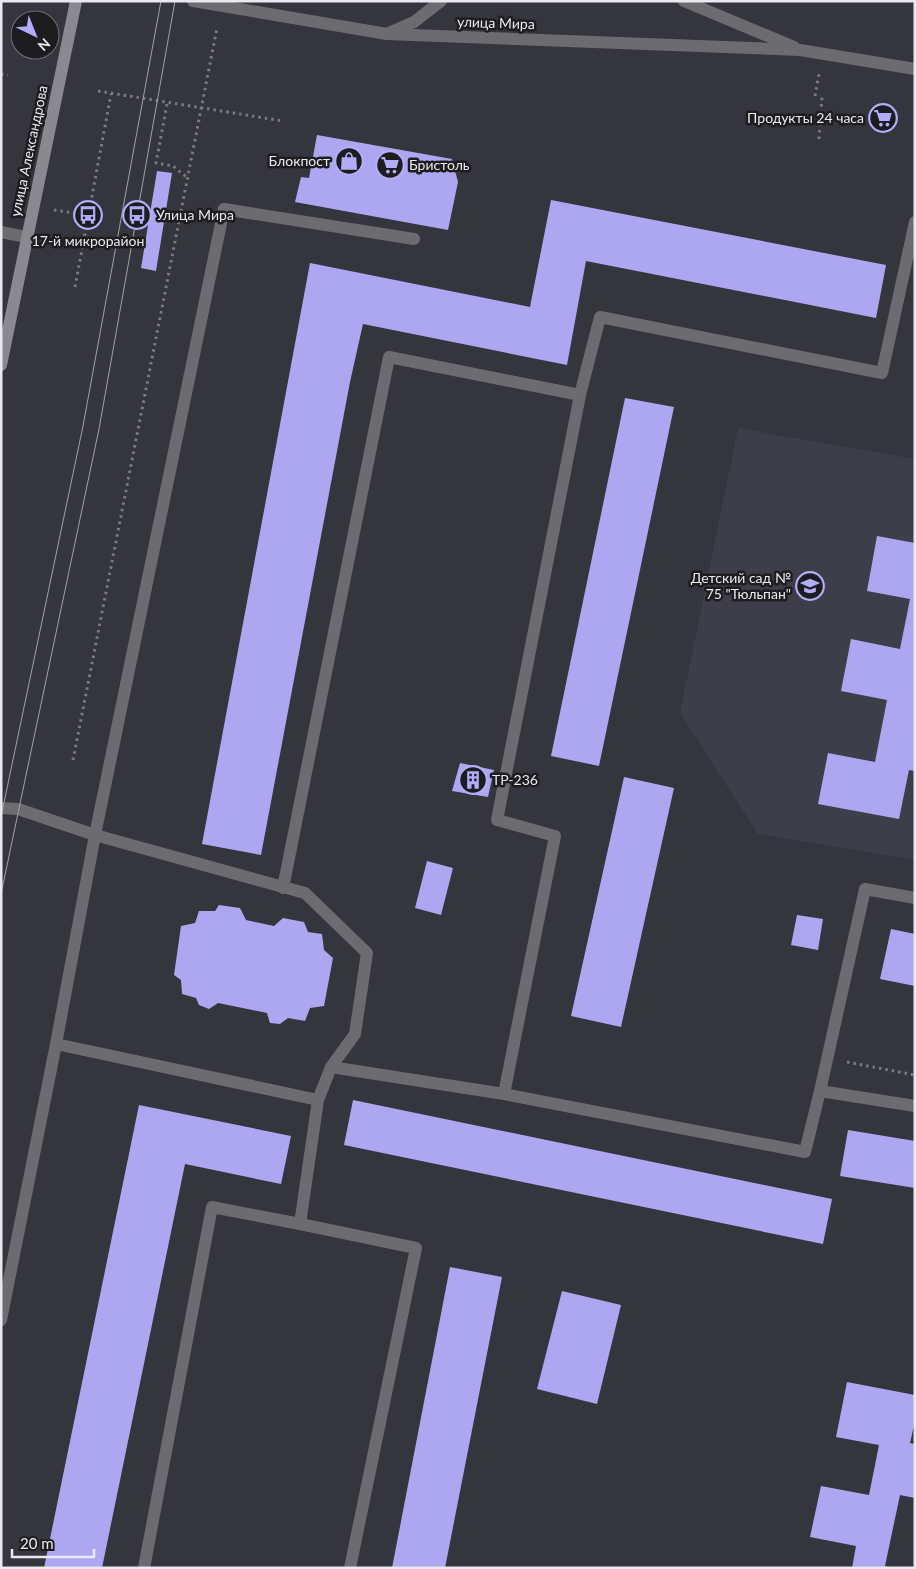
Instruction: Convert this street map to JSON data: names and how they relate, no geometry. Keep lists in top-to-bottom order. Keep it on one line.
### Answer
{"streets":{"main road":["улица Александрова"],"street":["улица Мира"]},"places":{"supermarket":["Продукты 24 часа","Бристоль"],"shop":["Блокпост"],"bus stop":["17-й микрорайон","Улица Мира"],"school or university":["Детский сад № 75 \"Тюльпан\""],"building":["ТР-236"]},"scale_bar":"20 m","north":"bottom right"}
